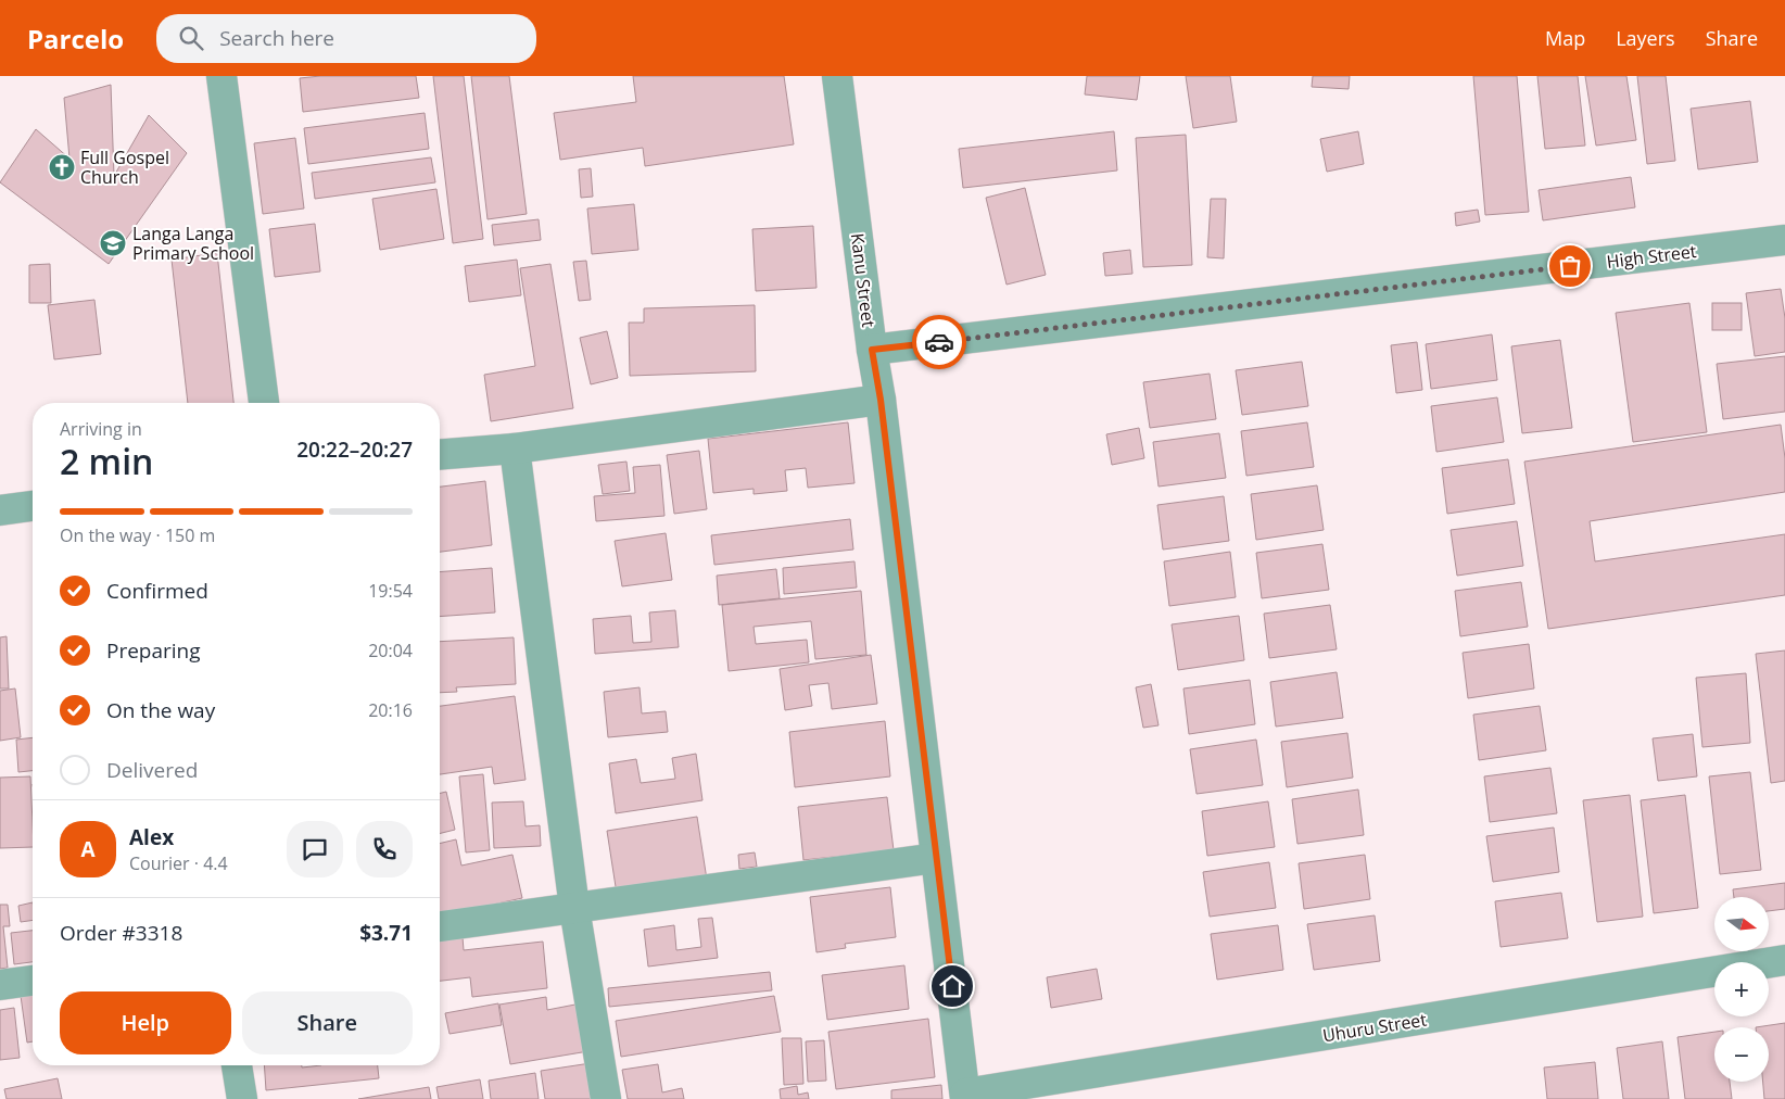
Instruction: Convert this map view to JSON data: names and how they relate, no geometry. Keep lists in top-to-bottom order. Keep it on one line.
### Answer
{"streets":{"street":["High Street","Kanu Street","Uhuru Street"]},"crossings":[["High Street","Kanu Street"],["Kanu Street","Uhuru Street"]],"places":{"church":["Full Gospel Church"],"school or university":["Langa Langa Primary School"]},"north":"right","page":{"header":"Parcelo","search":"Search here","nav":["Map","Layers","Share"],"heading":["2 min","Arriving in","20:22–20:27"],"panel":["Alex","Courier · 4.4","Order #3318","$3.71"],"bar":"On the way · 150 m","list":[["Confirmed","19:54"],["Preparing","20:04"],["On the way","20:16"],"Delivered"],"round":"A","map_buttons":["+","−"],"buttons":["Help","Share"]}}
